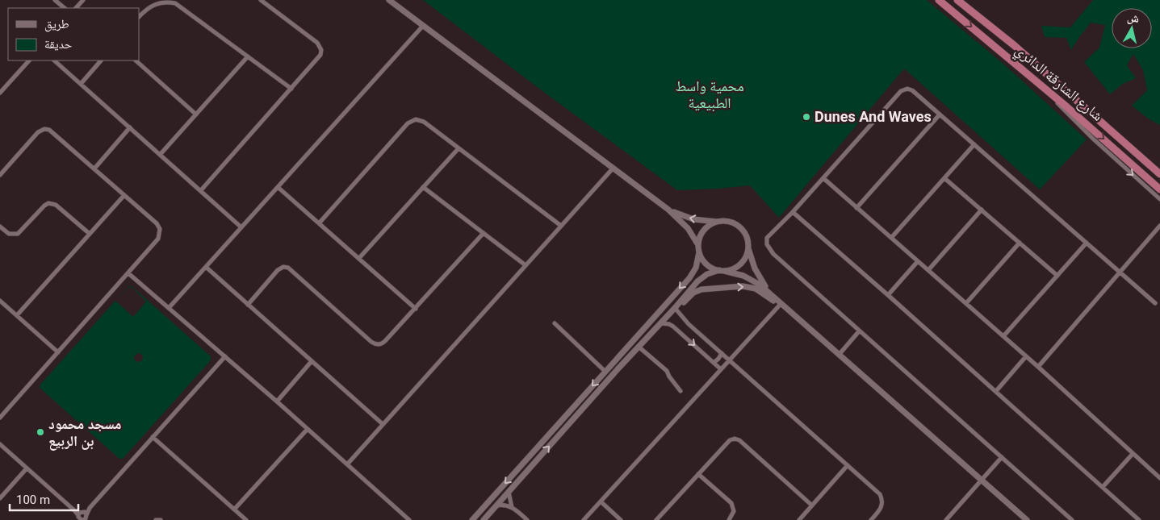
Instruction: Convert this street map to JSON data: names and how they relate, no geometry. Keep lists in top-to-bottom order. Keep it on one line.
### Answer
{"streets":{"highway":["شارع الشارقة الدائري"]},"parks":["محمية واسط الطبيعية"],"places":["Dunes And Waves","مسجد محمود بن الربيع"],"legend":["طريق","حديقة"],"scale_bar":"100 m","north":"top"}
